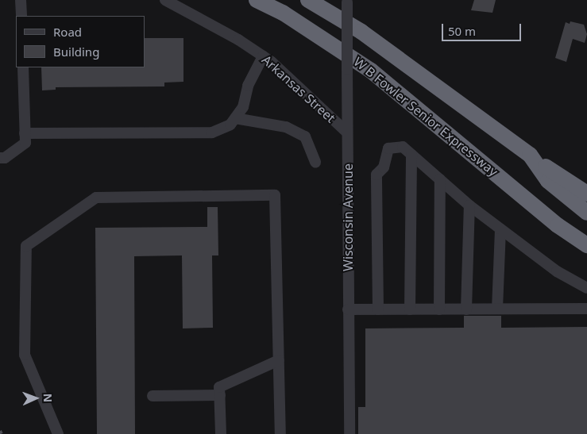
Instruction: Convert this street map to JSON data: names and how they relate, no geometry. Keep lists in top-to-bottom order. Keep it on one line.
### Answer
{"streets":{"highway":["W B Fowler Senior Expressway"],"street":["Arkansas Street","Wisconsin Avenue"]},"crossings":[["Arkansas Street","Wisconsin Avenue"]],"legend":["Road","Building"],"scale_bar":"50 m","north":"right"}
